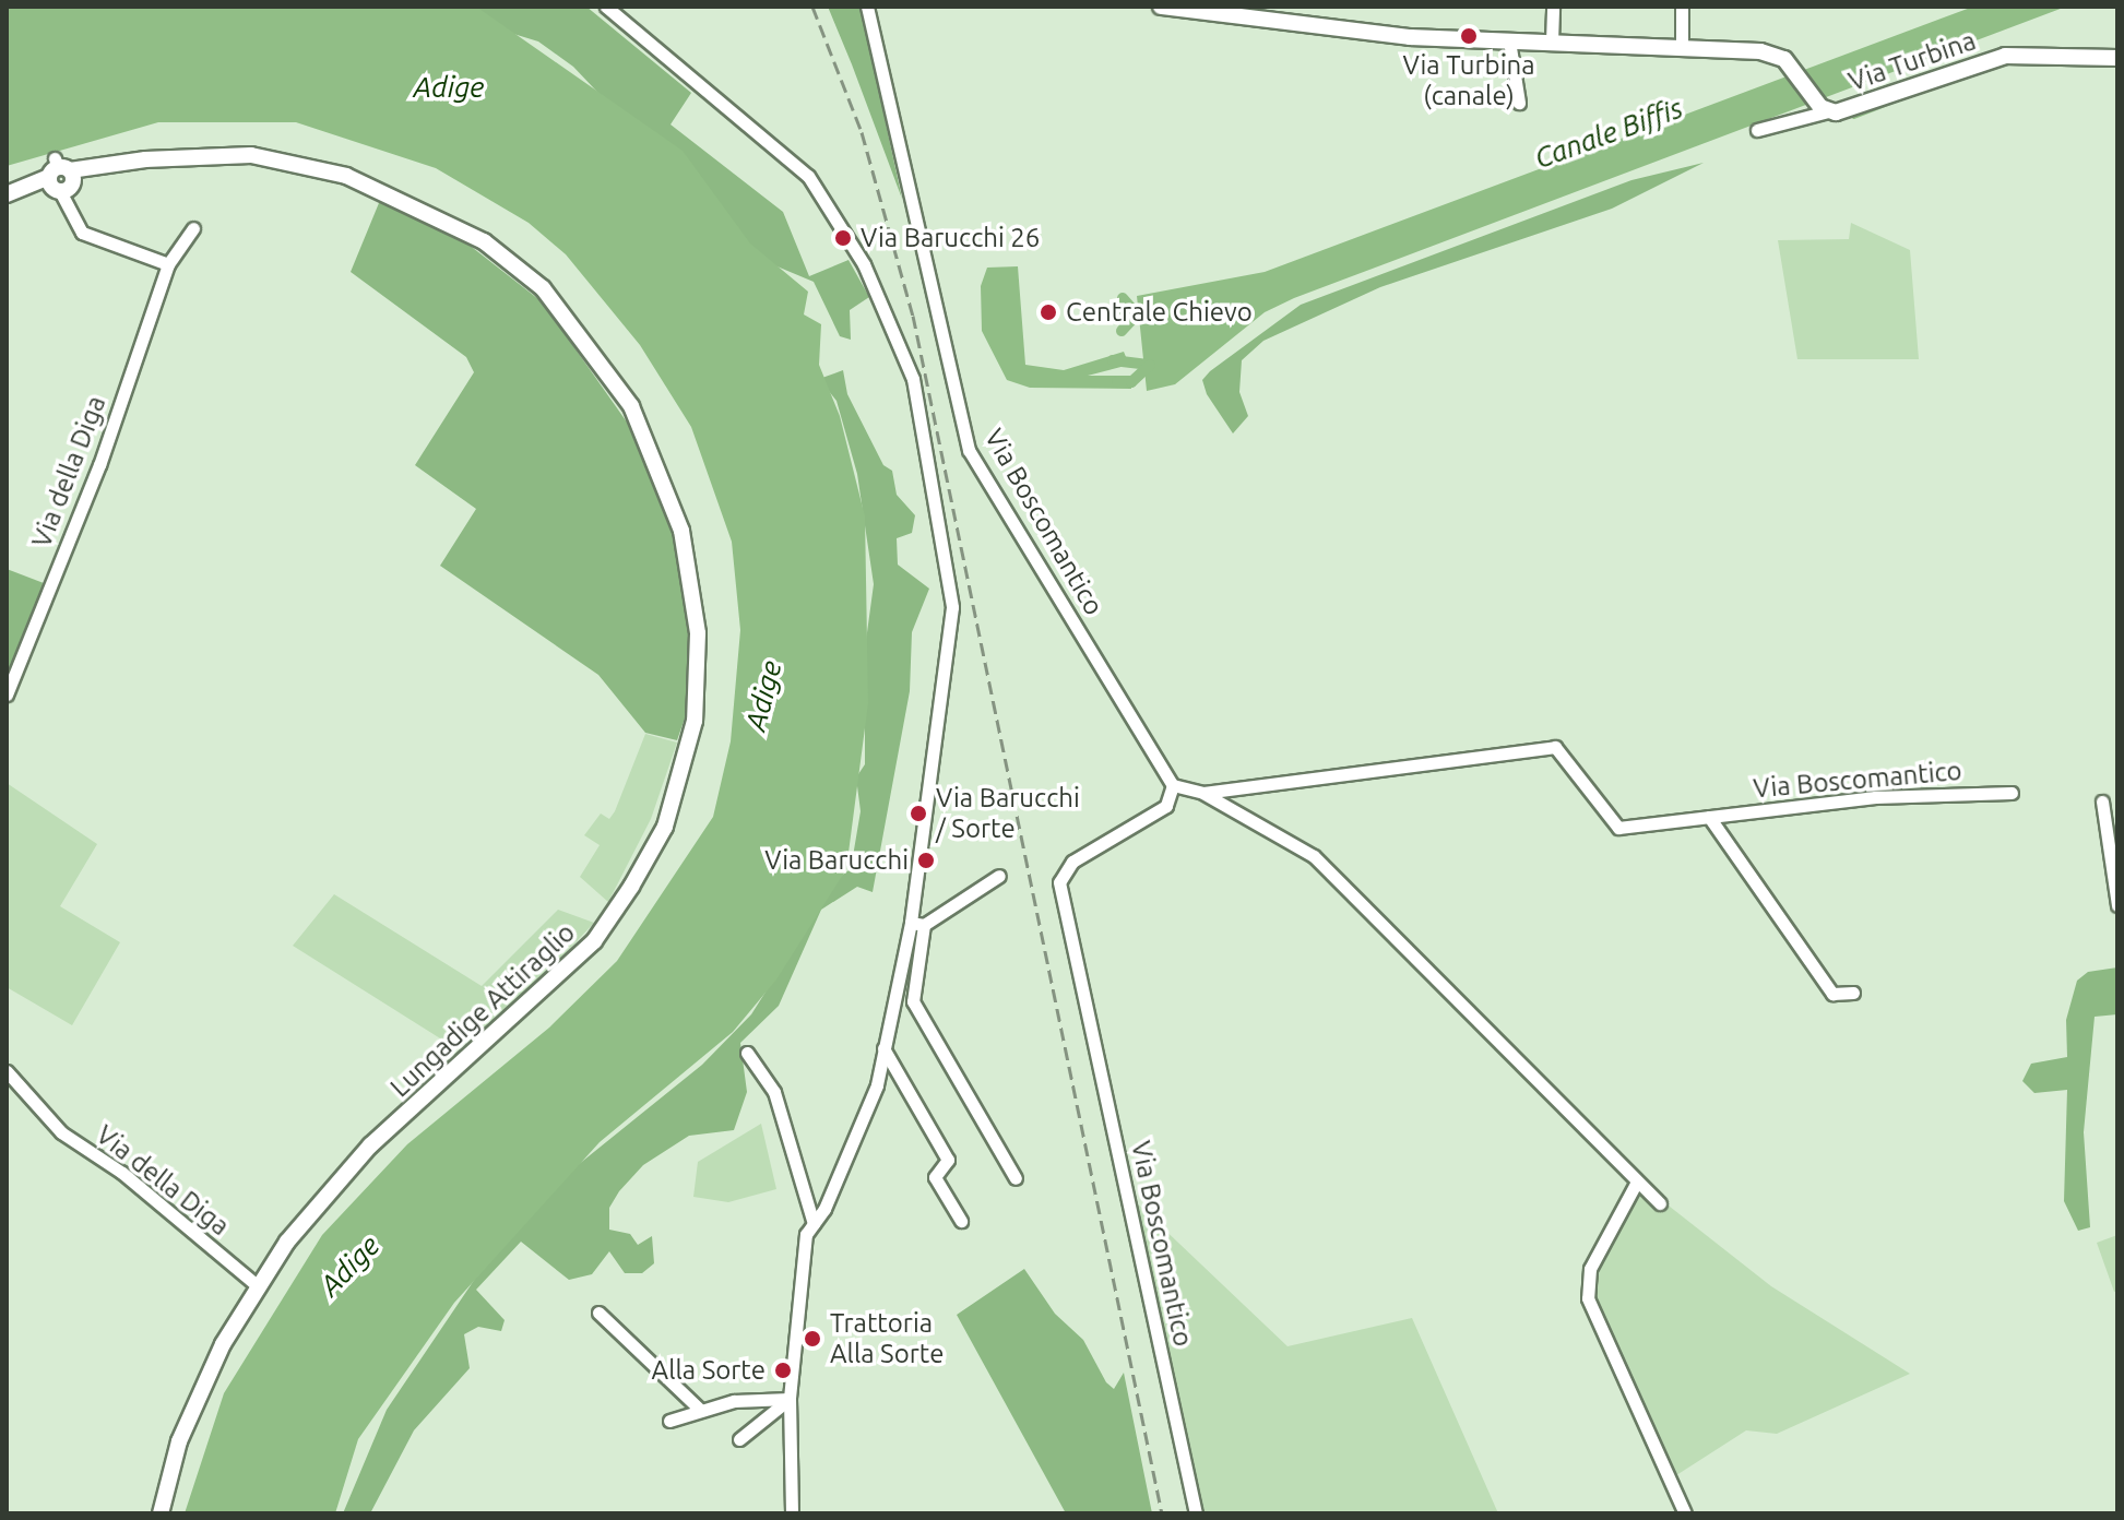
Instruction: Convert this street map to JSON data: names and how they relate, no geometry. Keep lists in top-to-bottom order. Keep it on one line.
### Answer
{"streets":{"street":["Via Turbina","Via della Diga","Via Boscomantico","Lungadige Attiraglio"]},"crossings":[["Via della Diga","Lungadige Attiraglio"]],"water":["Adige","Canale Biffis"],"places":["Via Turbina (canale)","Via Barucchi 26","Centrale Chievo","Via Barucchi / Sorte","Via Barucchi","Trattoria Alla Sorte","Alla Sorte"]}
